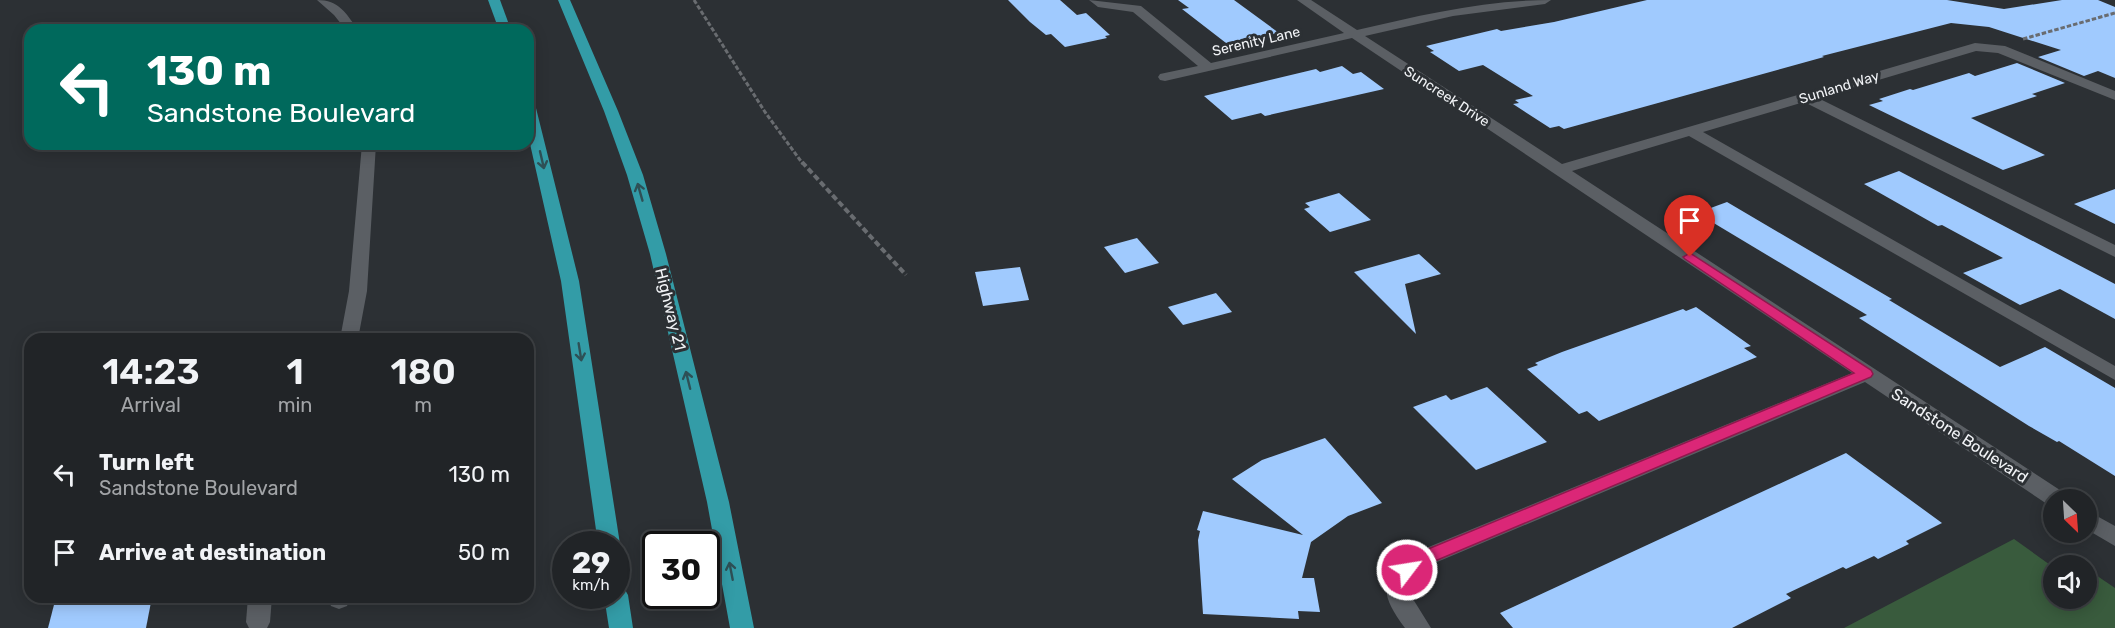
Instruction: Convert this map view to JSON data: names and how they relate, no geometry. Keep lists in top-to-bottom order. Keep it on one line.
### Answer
{"streets":{"main road":["Highway 21"],"street":["Serenity Lane","Sunland Way","Suncreek Drive","Sandstone Boulevard"]},"crossings":[["Serenity Lane","Suncreek Drive"],["Sunland Way","Suncreek Drive"],["Suncreek Drive","Sandstone Boulevard"]],"north":"bottom right","page":{"turn":["130 m","Sandstone Boulevard"],"eta":["14:23","Arrival","1","min","180","m"],"list":[{"name":"Turn left","note":"Sandstone Boulevard","value":"130 m"},{"name":"Arrive at destination","value":"50 m"}],"speed":"29 km/h","limit":"30"}}
